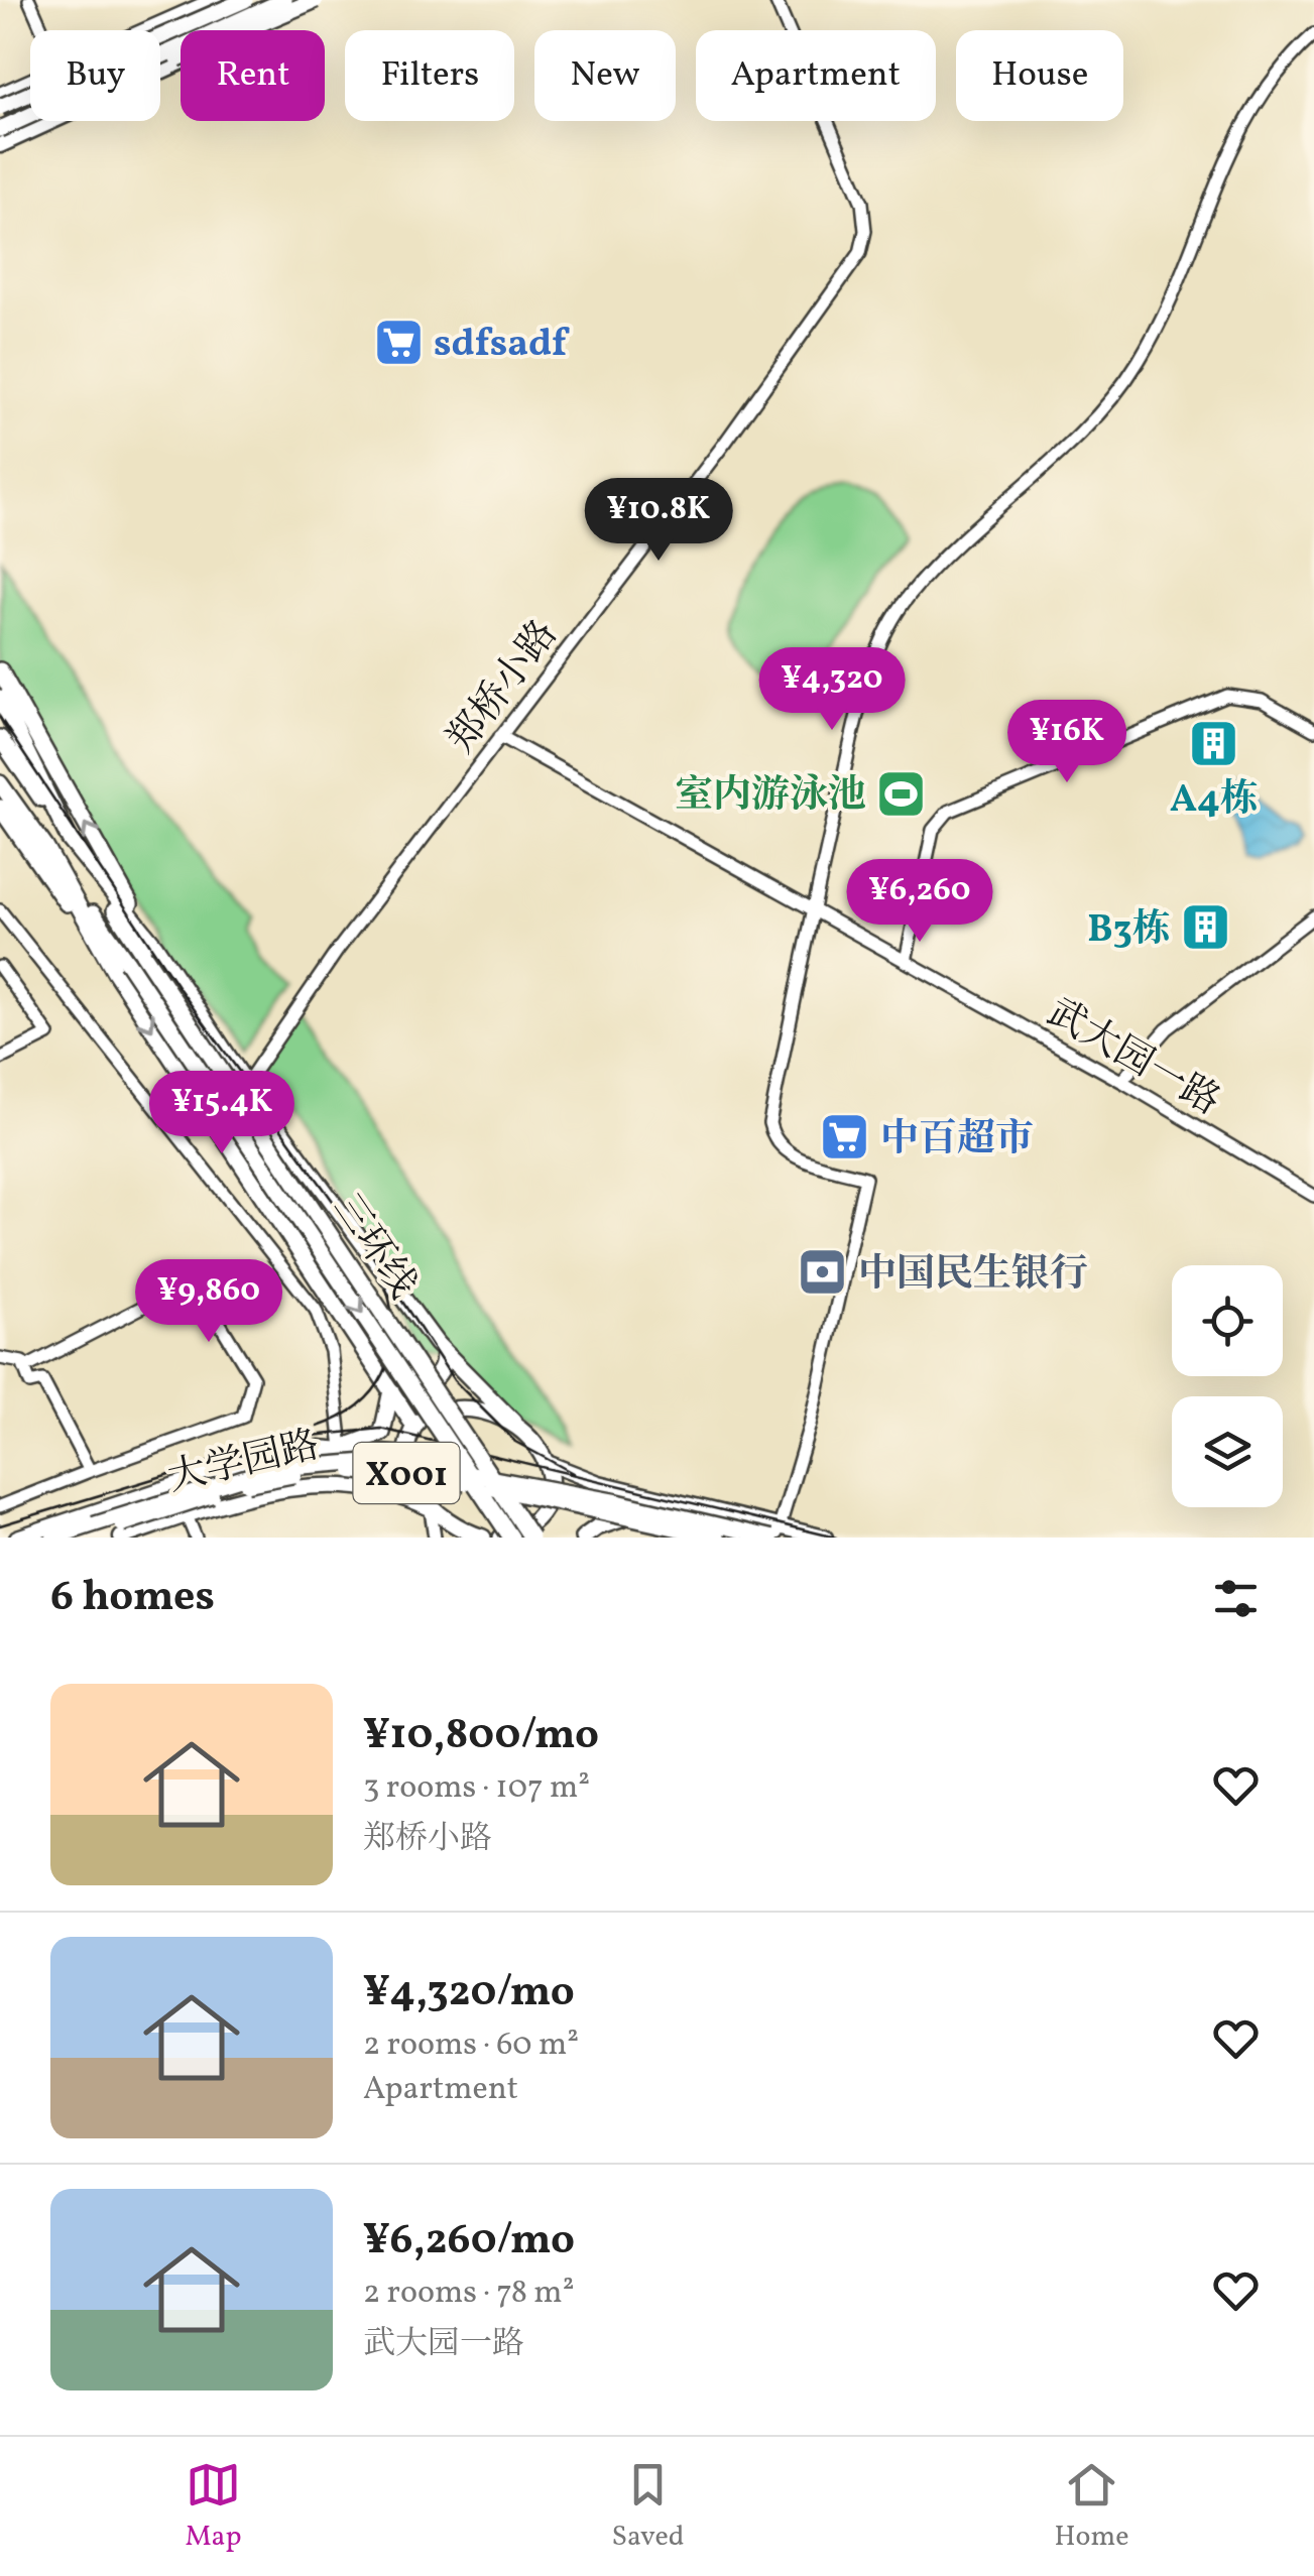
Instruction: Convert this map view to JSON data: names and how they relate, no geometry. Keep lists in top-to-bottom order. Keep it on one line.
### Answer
{"streets":{"highway":["三环线"],"main road":["大学园路","X001"],"street":["郑桥小路","武大园一路"]},"crossings":[["郑桥小路","武大园一路"]],"places":{"supermarket":["sdfsadf","中百超市"],"building":["A4栋","B3栋"],"sports":["室内游泳池"],"bank":["中国民生银行"]},"page":{"chip":["Buy","Rent","Filters","New","Apartment","House"],"price":["¥10.8K","¥4,320","¥16K","¥6,260","¥15.4K","¥9,860"],"heading":"6 homes","list":[{"name":"¥10,800/mo","note":"3 rooms · 107 m² · 郑桥小路"},{"name":"¥4,320/mo","note":"2 rooms · 60 m² · Apartment"},{"name":"¥6,260/mo","note":"2 rooms · 78 m² · 武大园一路"}],"tabs":["Map","Saved","Home"]}}
